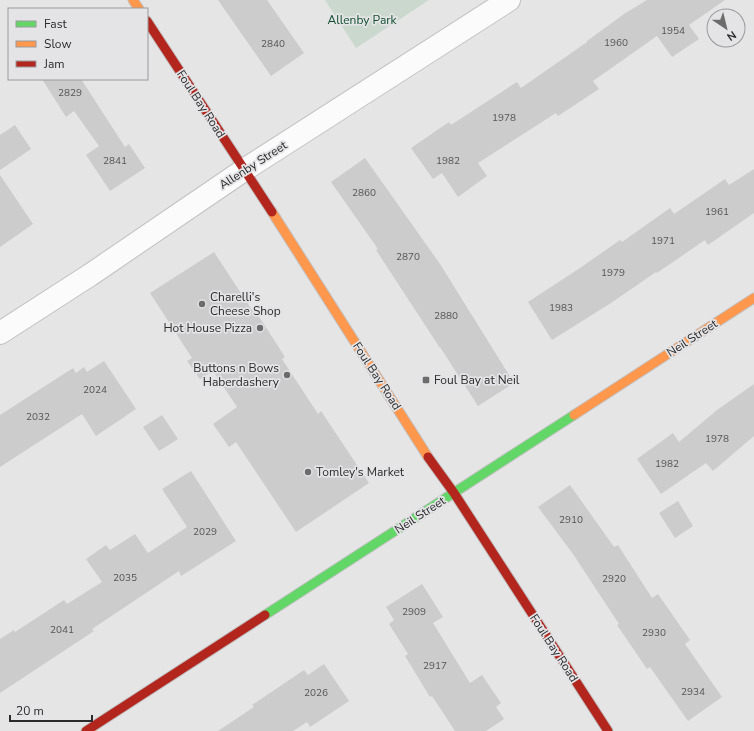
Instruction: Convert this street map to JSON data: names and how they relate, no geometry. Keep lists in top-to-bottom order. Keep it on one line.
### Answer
{"streets":{"main road":["Foul Bay Road","Neil Street"],"street":["Allenby Street"]},"crossings":[["Foul Bay Road","Allenby Street"],["Foul Bay Road","Neil Street"]],"parks":["Allenby Park"],"places":{"other":["Charelli's Cheese Shop","Hot House Pizza","Buttons n Bows Haberdashery","Tomley's Market"],"transit":["Foul Bay at Neil"]},"house_numbers":["1954","1960","2840","2829","1978","2841","1982","2860","1961","1971","2870","1979","1983","2880","2024","2032","1978","1982","2910","2029","2035","2920","2909","2041","2930","2917","2934","2026"],"legend":["Fast","Slow","Jam"],"scale_bar":"20 m","north":"bottom right"}
